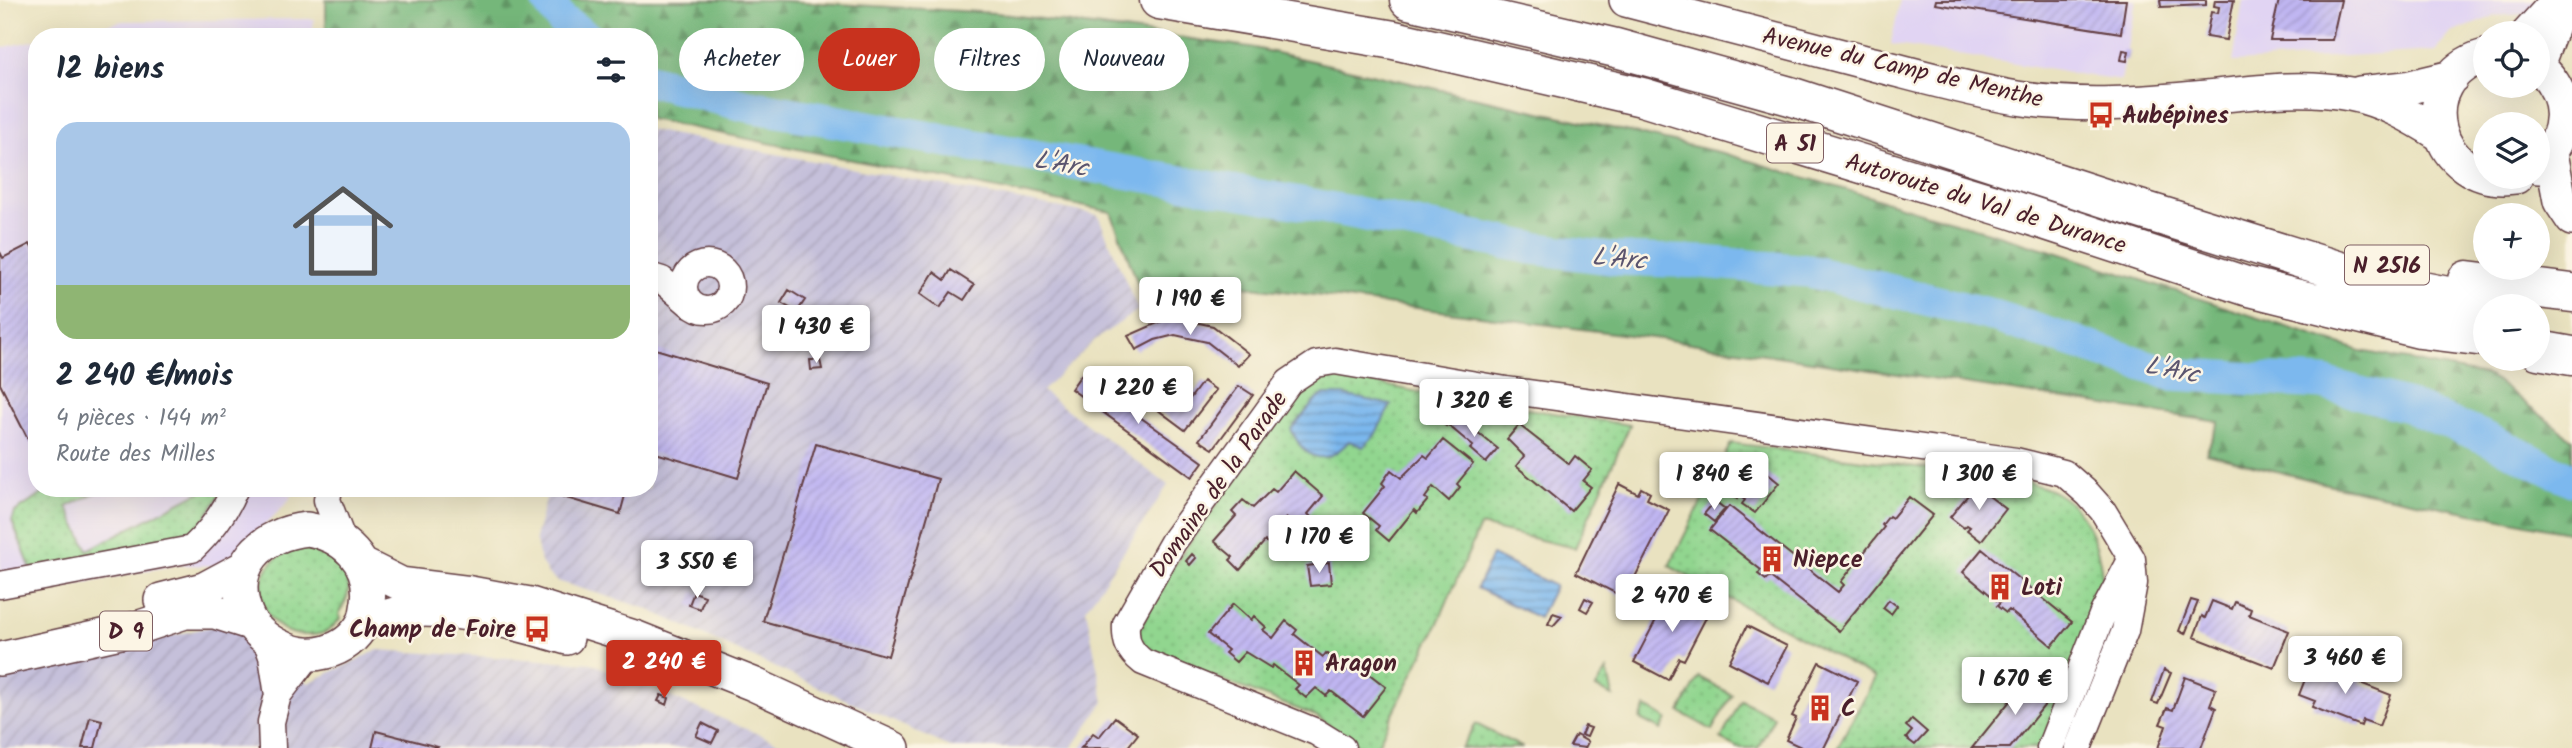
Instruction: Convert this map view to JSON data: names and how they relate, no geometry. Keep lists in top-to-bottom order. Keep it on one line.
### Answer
{"streets":{"highway":["A 51","Autoroute du Val de Durance","N 2516"],"main road":["Avenue du Camp de Menthe","D 9"],"street":["Domaine de la Parade"]},"crossings":[["Autoroute du Val de Durance","N 2516"]],"water":["L'Arc"],"places":{"bus stop":["Aubépines","Champ de Foire"],"building":["Niepce","Loti","Aragon","C"]},"page":{"map_buttons":["+","−"],"chip":["Acheter","Louer","Filtres","Nouveau"],"heading":"12 biens","list":[{"name":"2 240 €/mois","note":"4 pièces · 144 m² · Route des Milles"}],"price":["1 190 €","1 430 €","1 220 €","1 320 €","1 840 €","1 300 €","1 170 €","3 550 €","2 470 €","3 460 €","2 240 €","1 670 €"]}}
